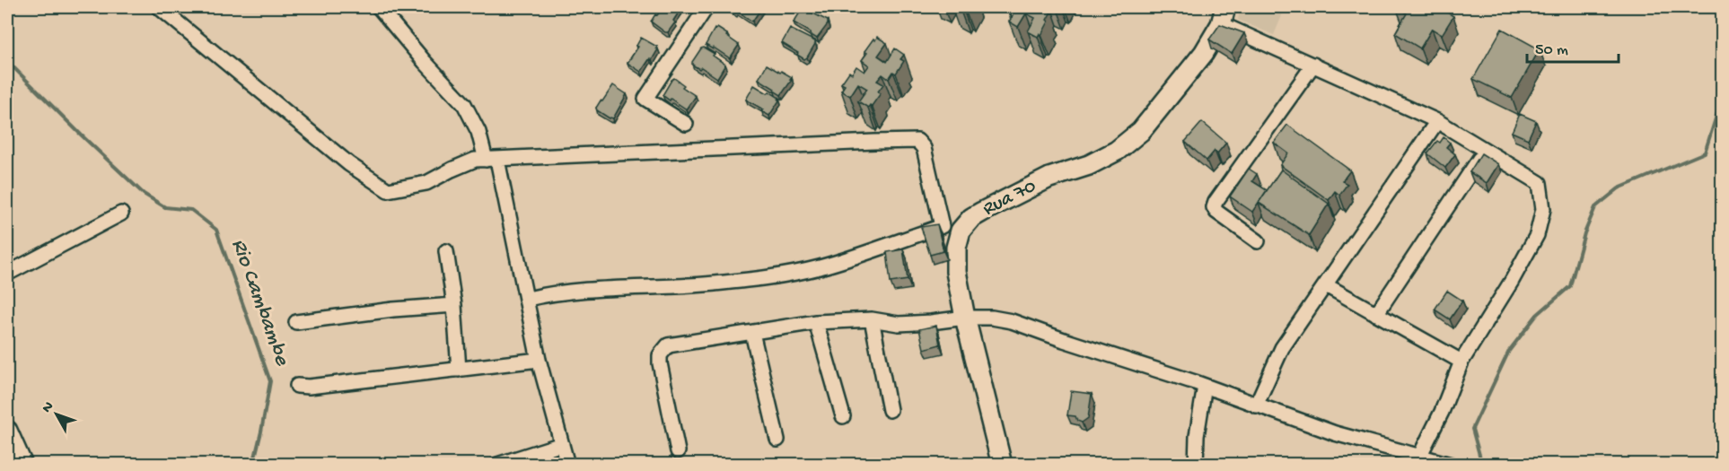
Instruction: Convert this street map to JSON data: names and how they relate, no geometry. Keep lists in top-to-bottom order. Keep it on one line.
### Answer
{"streets":{"street":["Rua 70"]},"water":["Rio Cambambe"],"scale_bar":"50 m","north":"top left"}
